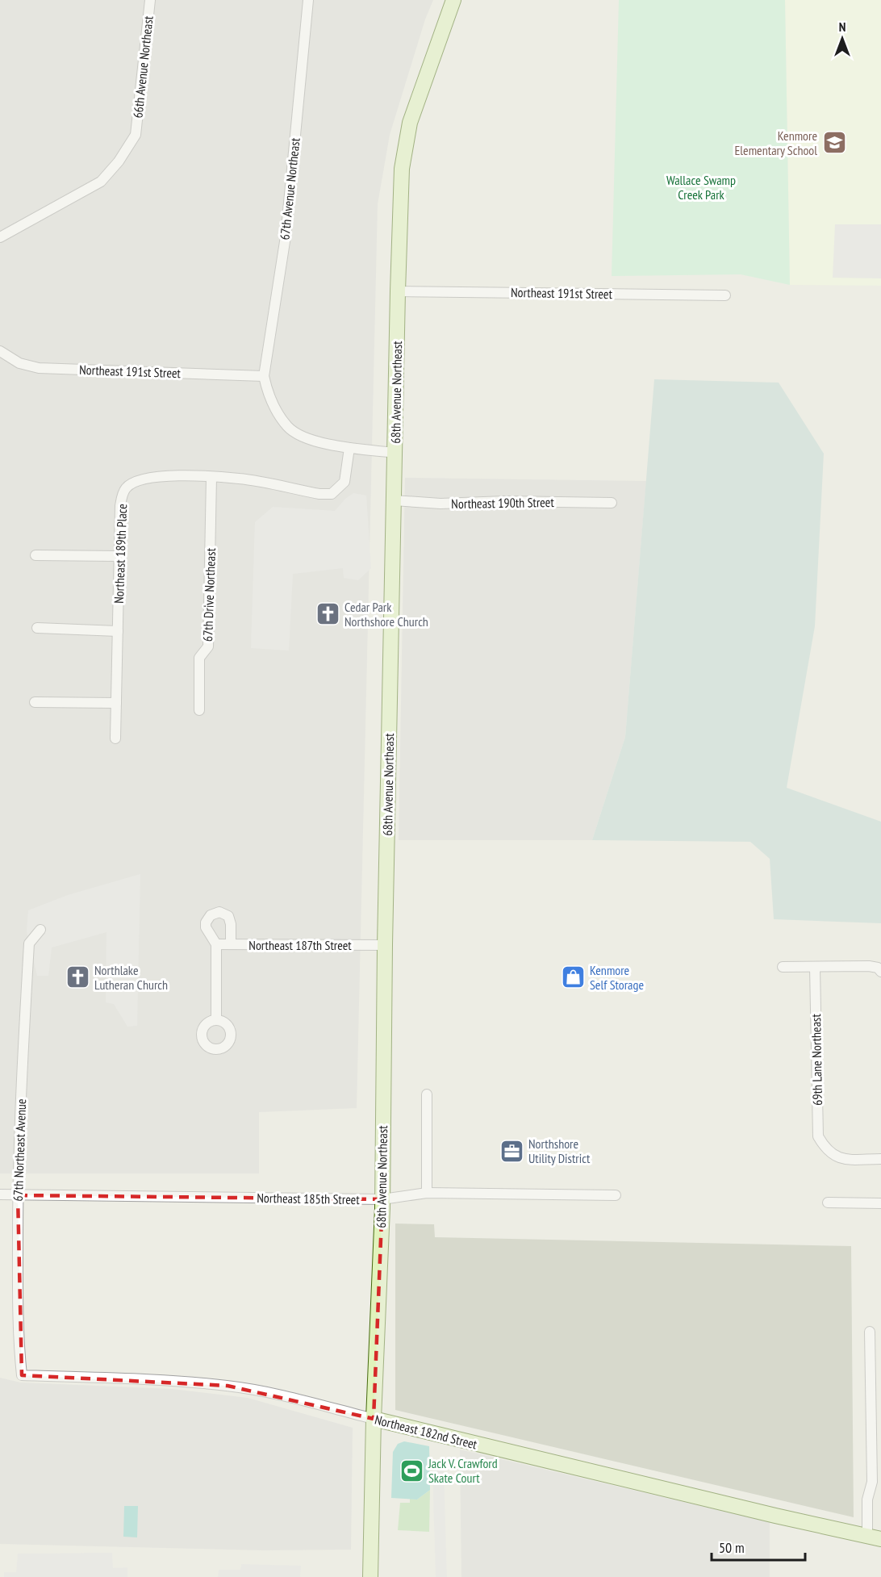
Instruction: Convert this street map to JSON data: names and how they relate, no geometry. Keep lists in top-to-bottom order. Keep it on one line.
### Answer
{"streets":{"street":["66th Avenue Northeast","67th Avenue Northeast","Northeast 191st Street","68th Avenue Northeast","Northeast 190th Street","Northeast 189th Place","67th Drive Northeast","Northeast 187th Street","69th Lane Northeast","67th Northeast Avenue","Northeast 185th Street","Northeast 182nd Street"]},"crossings":[["67th Avenue Northeast","Northeast 191st Street"],["Northeast 191st Street","68th Avenue Northeast"],["68th Avenue Northeast","Northeast 190th Street"],["68th Avenue Northeast","Northeast 187th Street"],["68th Avenue Northeast","Northeast 185th Street"],["68th Avenue Northeast","Northeast 182nd Street"],["Northeast 189th Place","67th Drive Northeast"],["67th Northeast Avenue","Northeast 185th Street"],["67th Northeast Avenue","Northeast 182nd Street"]],"parks":["Wallace Swamp Creek Park"],"places":{"school or university":["Kenmore Elementary School"],"church":["Cedar Park Northshore Church","Northlake Lutheran Church"],"shop":["Kenmore Self Storage"],"office":["Northshore Utility District"],"sports":["Jack V. Crawford Skate Court"]},"scale_bar":"50 m","north":"top"}
